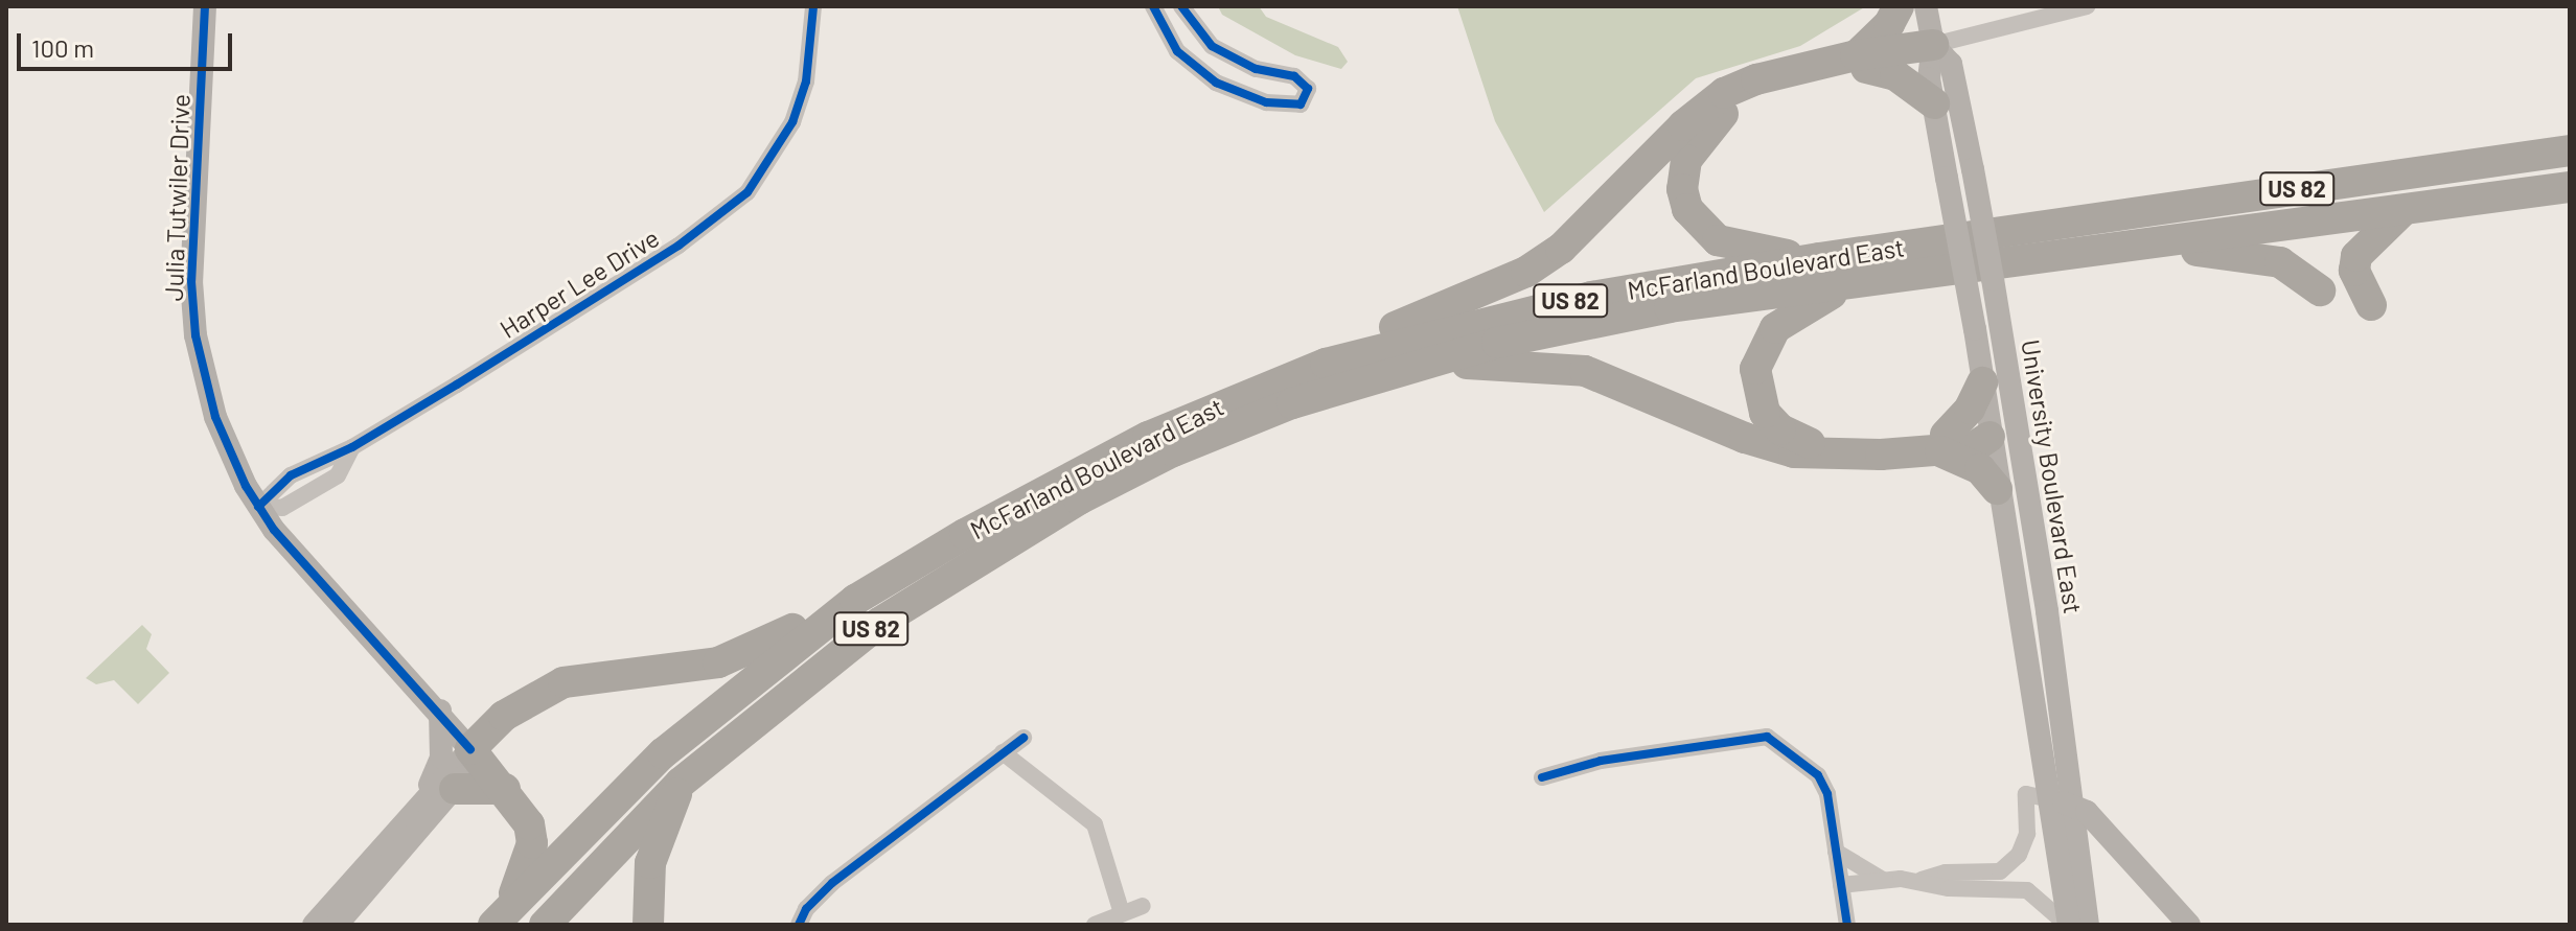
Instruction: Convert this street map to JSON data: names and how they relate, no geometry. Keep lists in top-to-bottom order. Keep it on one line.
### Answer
{"streets":{"highway":["US 82","McFarland Boulevard East"],"main road":["Julia Tutwiler Drive","University Boulevard East"],"street":["Harper Lee Drive"]},"crossings":[["Julia Tutwiler Drive","Harper Lee Drive"]],"scale_bar":"100 m"}
